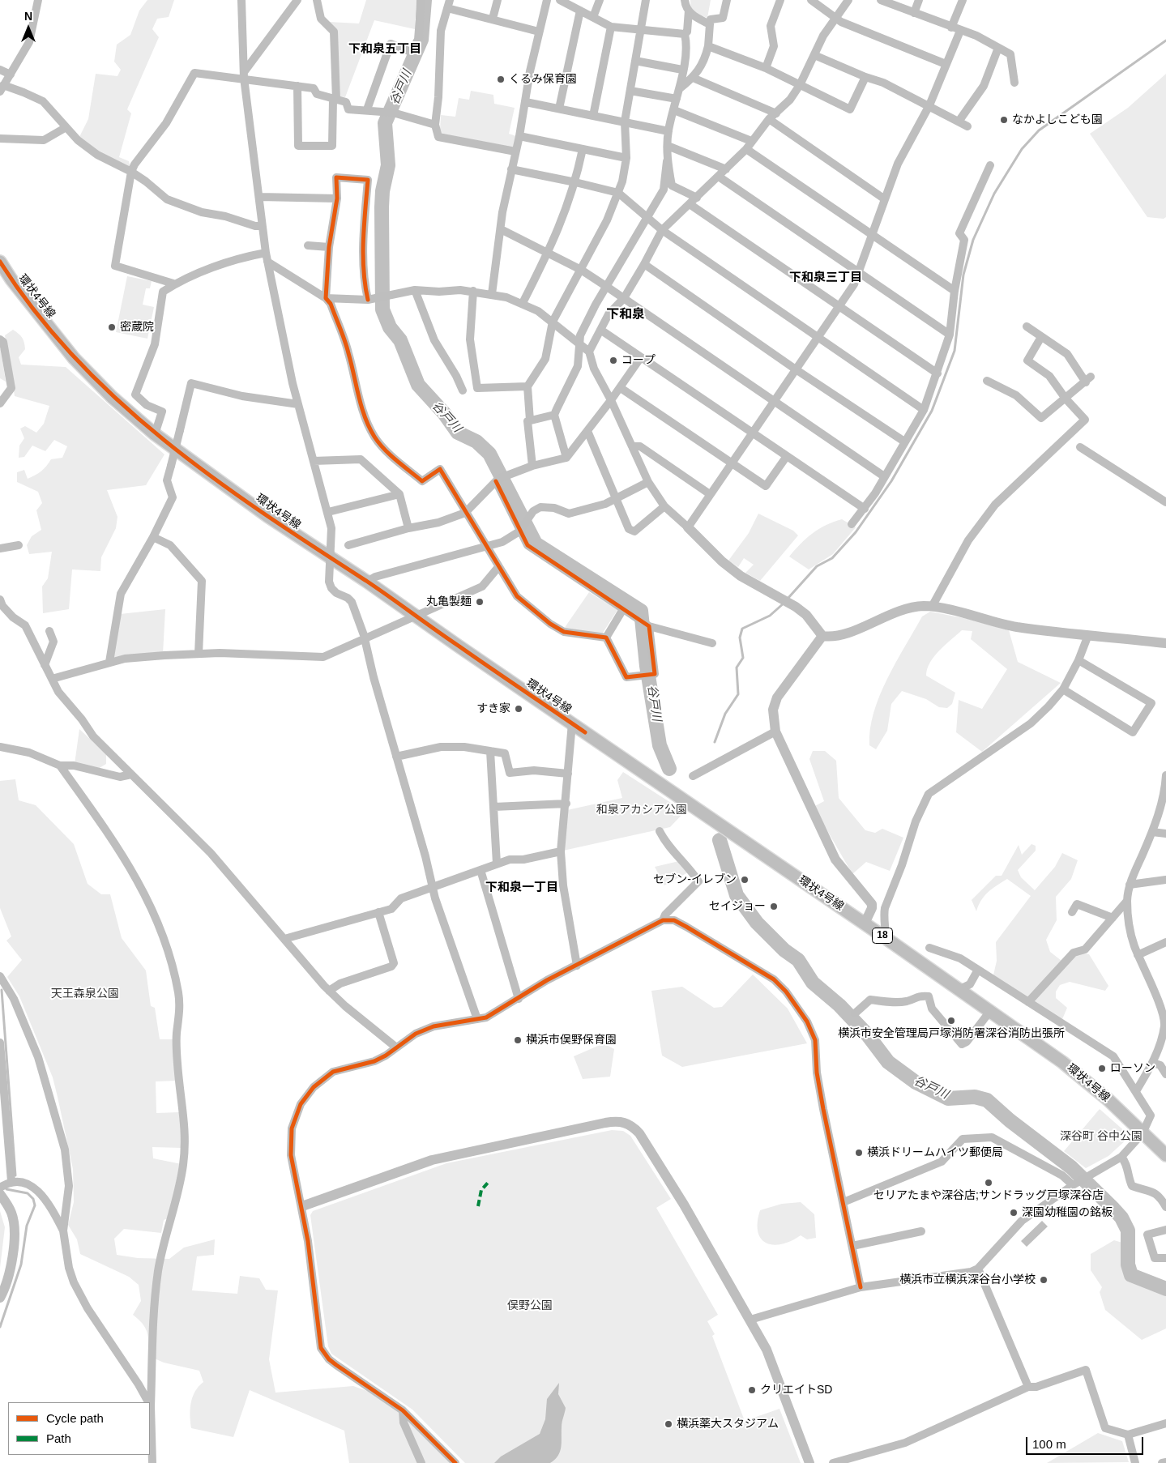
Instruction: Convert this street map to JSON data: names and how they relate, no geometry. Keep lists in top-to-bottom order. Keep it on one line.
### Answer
{"streets":{"main road":["環状4号線","18"]},"districts":["下和泉五丁目","下和泉三丁目","下和泉","下和泉一丁目"],"water":["谷戸川"],"parks":["和泉アカシア公園","天王森泉公園","深谷町 谷中公園","俣野公園"],"places":["くるみ保育園","なかよしこども園","密蔵院","コープ","丸亀製麺","すき家","セブン-イレブン","セイジョー","横浜市安全管理局戸塚消防署深谷消防出張所","横浜市俣野保育園","ローソン","横浜ドリームハイツ郵便局","セリアたまや深谷店;サンドラッグ戸塚深谷店","深園幼稚園の銘板","横浜市立横浜深谷台小学校","クリエイトSD","横浜薬大スタジアム"],"legend":["Cycle path","Path"],"scale_bar":"100 m","north":"top"}
